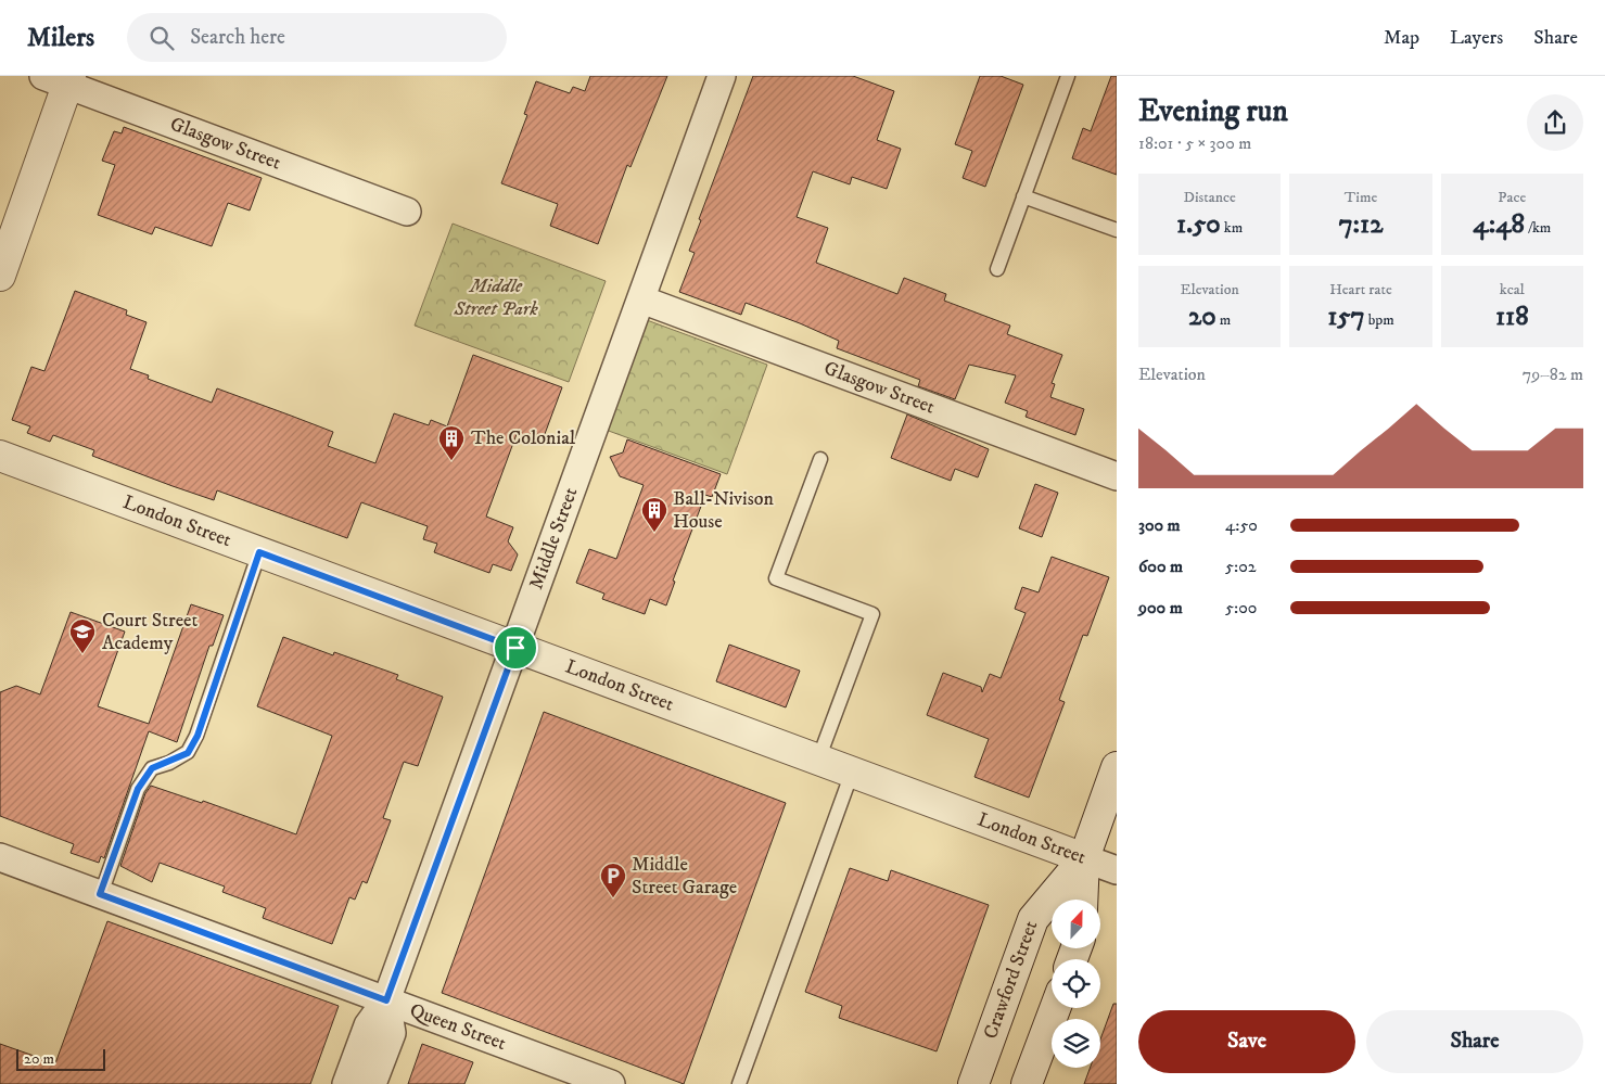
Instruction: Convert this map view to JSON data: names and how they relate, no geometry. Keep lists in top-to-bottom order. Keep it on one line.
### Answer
{"streets":{"street":["Glasgow Street","London Street","Middle Street","Crawford Street","Queen Street"]},"crossings":[["Glasgow Street","Middle Street"],["London Street","Middle Street"],["London Street","Crawford Street"],["Middle Street","Queen Street"]],"parks":["Middle Street Park"],"places":{"building":["The Colonial","Ball-Nivison House"],"school or university":["Court Street Academy"],"parking":["Middle Street Garage"]},"scale_bar":"20 m","north":"top","page":{"header":"Milers","search":"Search here","nav":["Map","Layers","Share"],"heading":["Evening run","18:01 · 5 × 300 m"],"stats":[["Distance","1.50 km"],["Time","7:12"],["Pace","4:48 /km"],["Elevation","20 m"],["Heart rate","157 bpm"],["kcal","118"]],"chart":["Elevation","79–82 m"],"list":[{"name":"300 m","note":"4:50"},{"name":"600 m","note":"5:02"},{"name":"900 m","note":"5:00"}],"buttons":["Save","Share"],"scale":"20 m"}}
